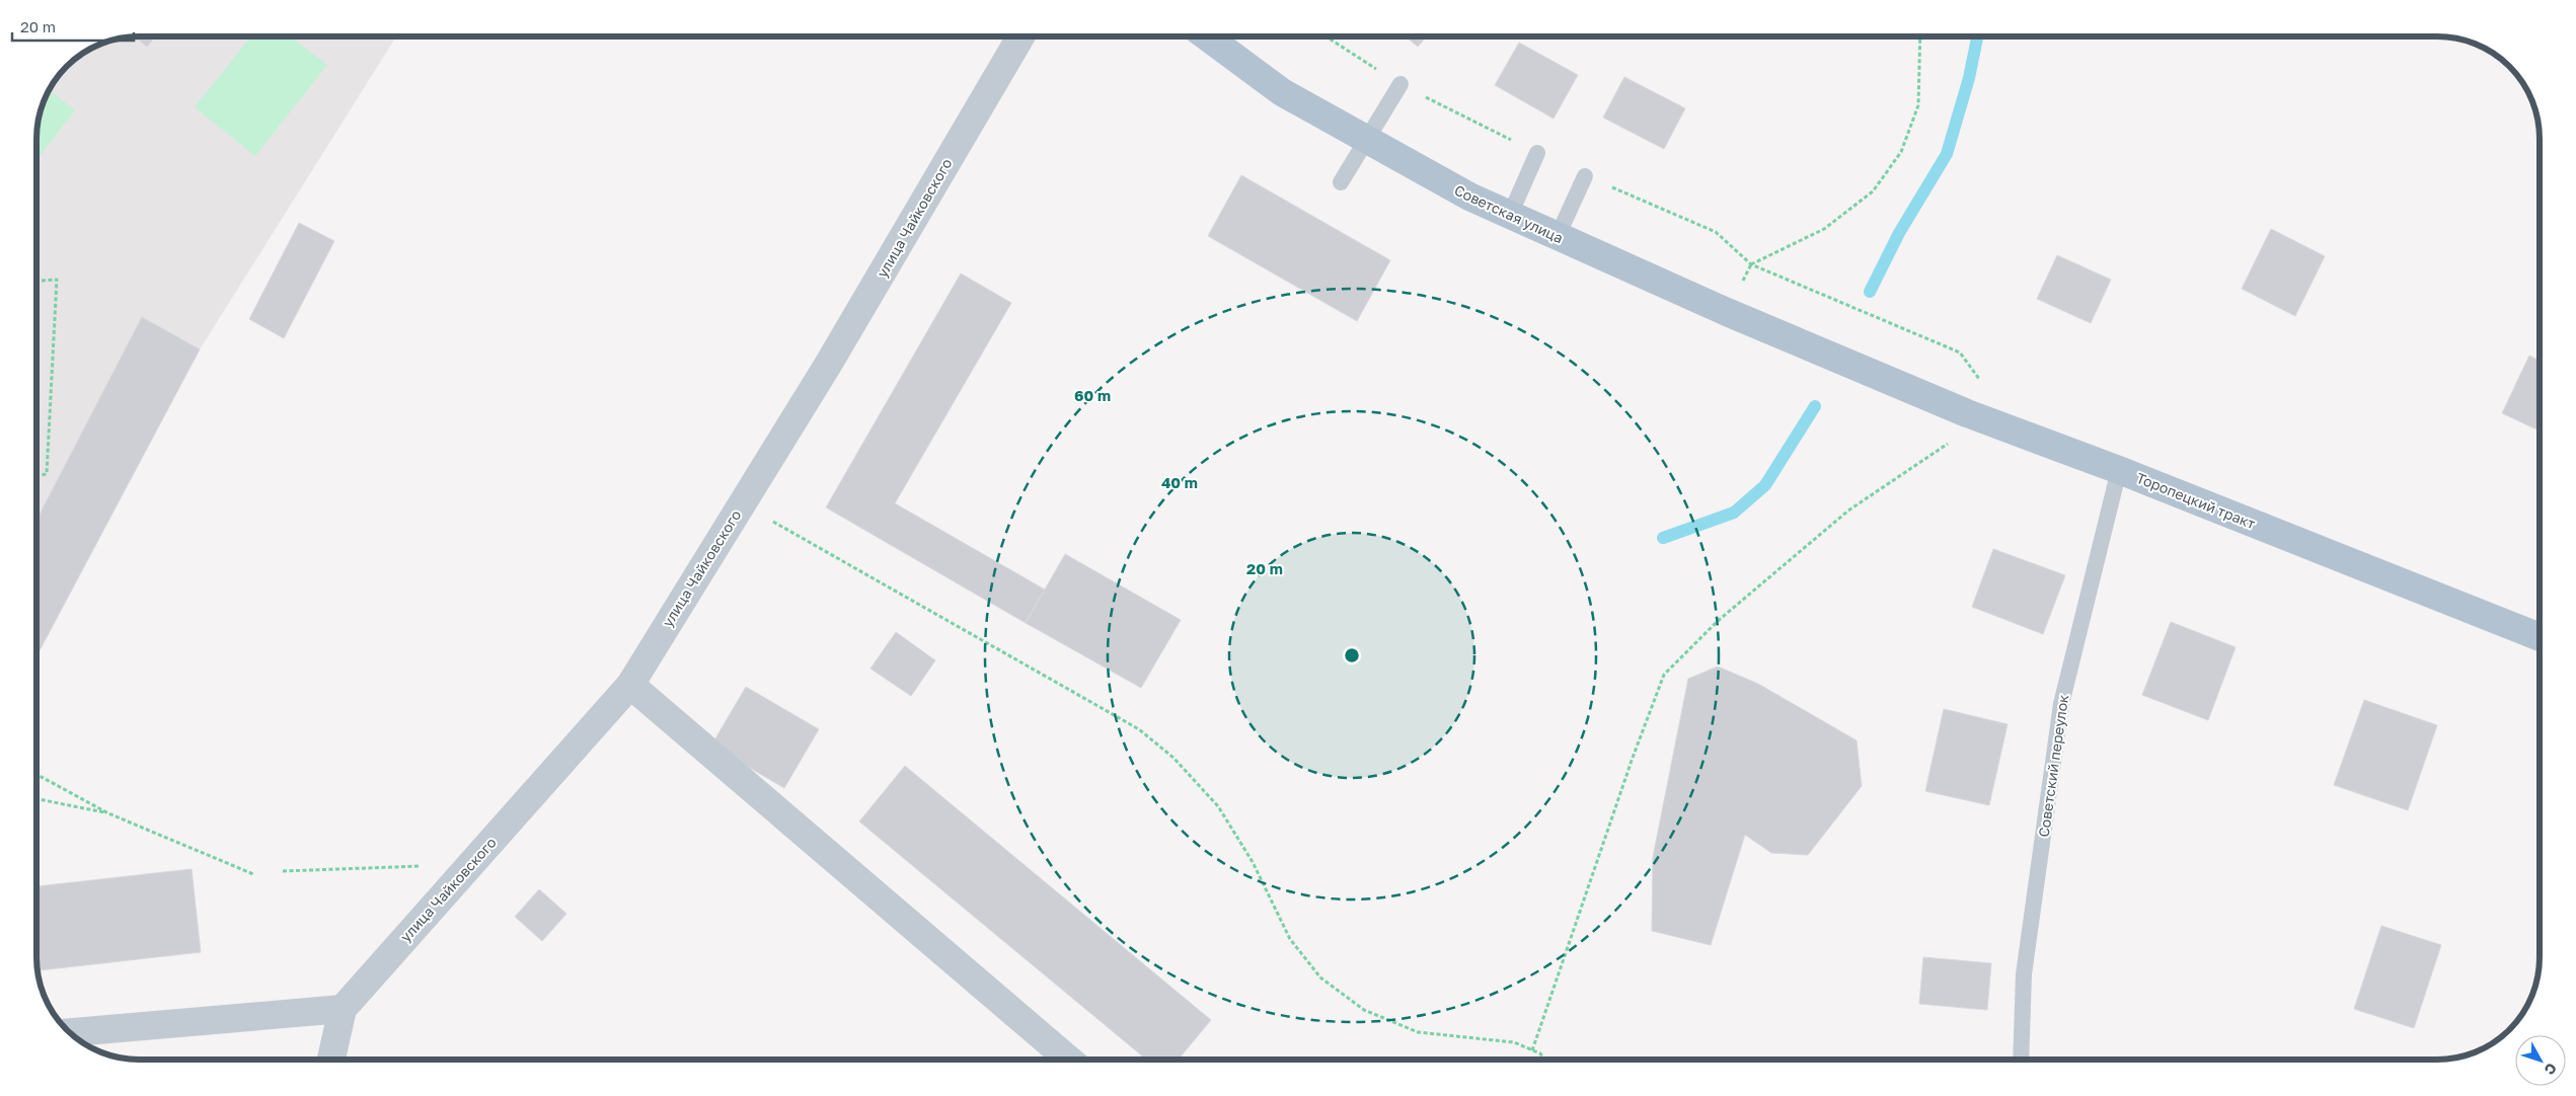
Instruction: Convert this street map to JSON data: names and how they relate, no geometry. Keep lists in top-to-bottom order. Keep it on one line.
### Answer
{"streets":{"main road":["Советская улица","Торопецкий тракт"],"street":["улица Чайковского"],"lane":["Советский переулок"]},"crossings":[["Советская улица","Торопецкий тракт"],["Торопецкий тракт","Советский переулок"]],"scale_bar":"20 m","north":"bottom right","rings":["60 m","40 m","20 m"]}
